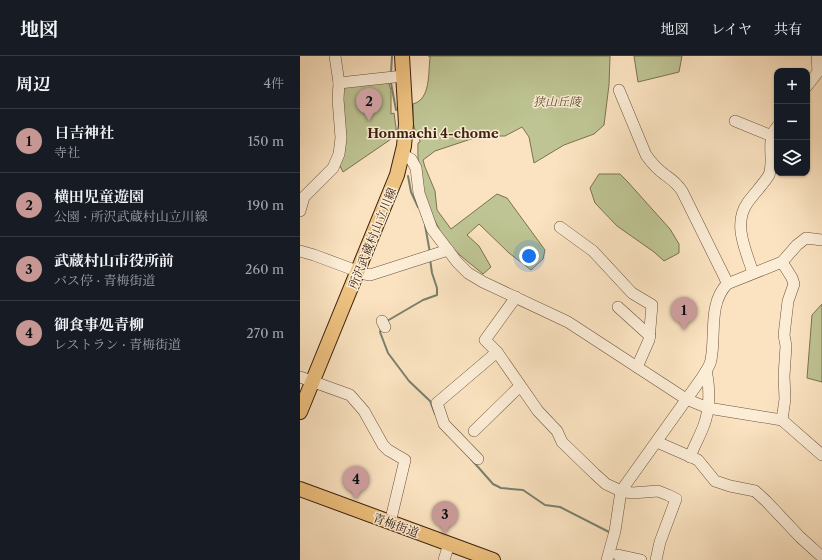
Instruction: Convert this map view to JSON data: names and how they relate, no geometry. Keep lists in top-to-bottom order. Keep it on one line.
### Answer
{"streets":{"main road":["所沢武蔵村山立川線","青梅街道"]},"districts":["Honmachi 4-chome"],"parks":["狭山丘陵"],"page":{"header":"地図","nav":["地図","レイヤ","共有"],"heading":["周辺","4件"],"map_buttons":["+","−"],"pins":["2","1","4","3"],"list":[{"mark":"1","name":"日吉神社","note":"寺社","value":"150 m"},{"mark":"2","name":"横田児童遊園","note":"公園 · 所沢武蔵村山立川線","value":"190 m"},{"mark":"3","name":"武蔵村山市役所前","note":"バス停 · 青梅街道","value":"260 m"},{"mark":"4","name":"御食事処青柳","note":"レストラン · 青梅街道","value":"270 m"}]}}
